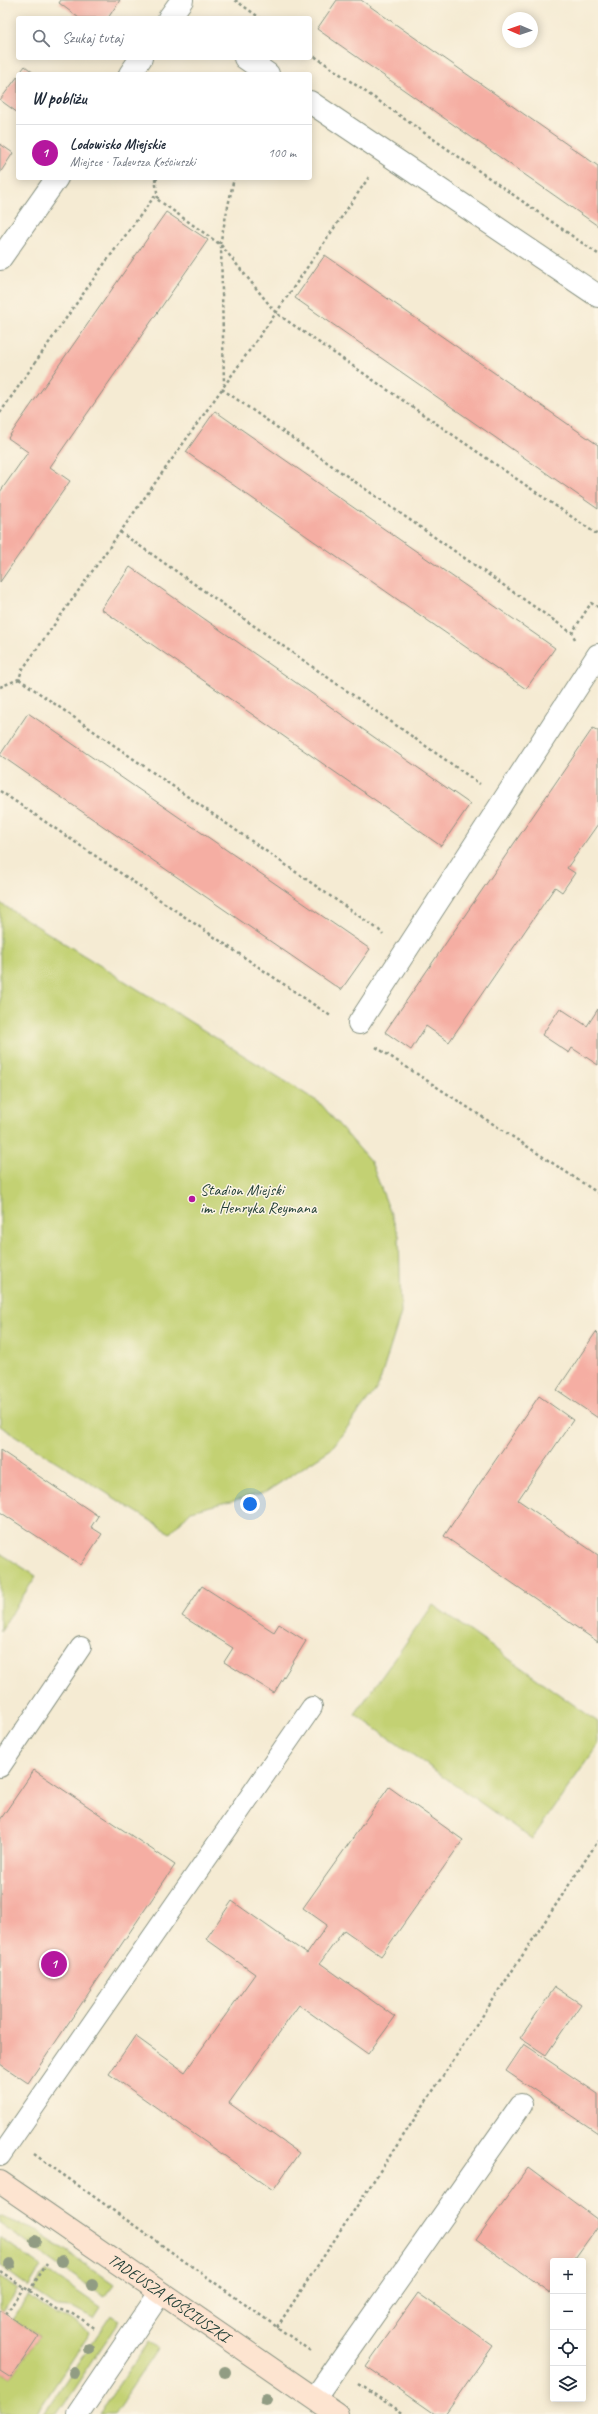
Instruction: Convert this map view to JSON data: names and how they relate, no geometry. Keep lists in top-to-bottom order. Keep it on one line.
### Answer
{"streets":{"street":["TADEUSZA KOŚCIUSZKI"]},"places":["Stadion Miejski im. Henryka Reymana"],"north":"left","page":{"search":"Szukaj tutaj","heading":"W pobliżu","list":[{"mark":"1","name":"Lodowisko Miejskie","note":"Miejsce · Tadeusza Kościuszki","value":"100 m"}],"pins":"1","map_buttons":["+","−"]}}
